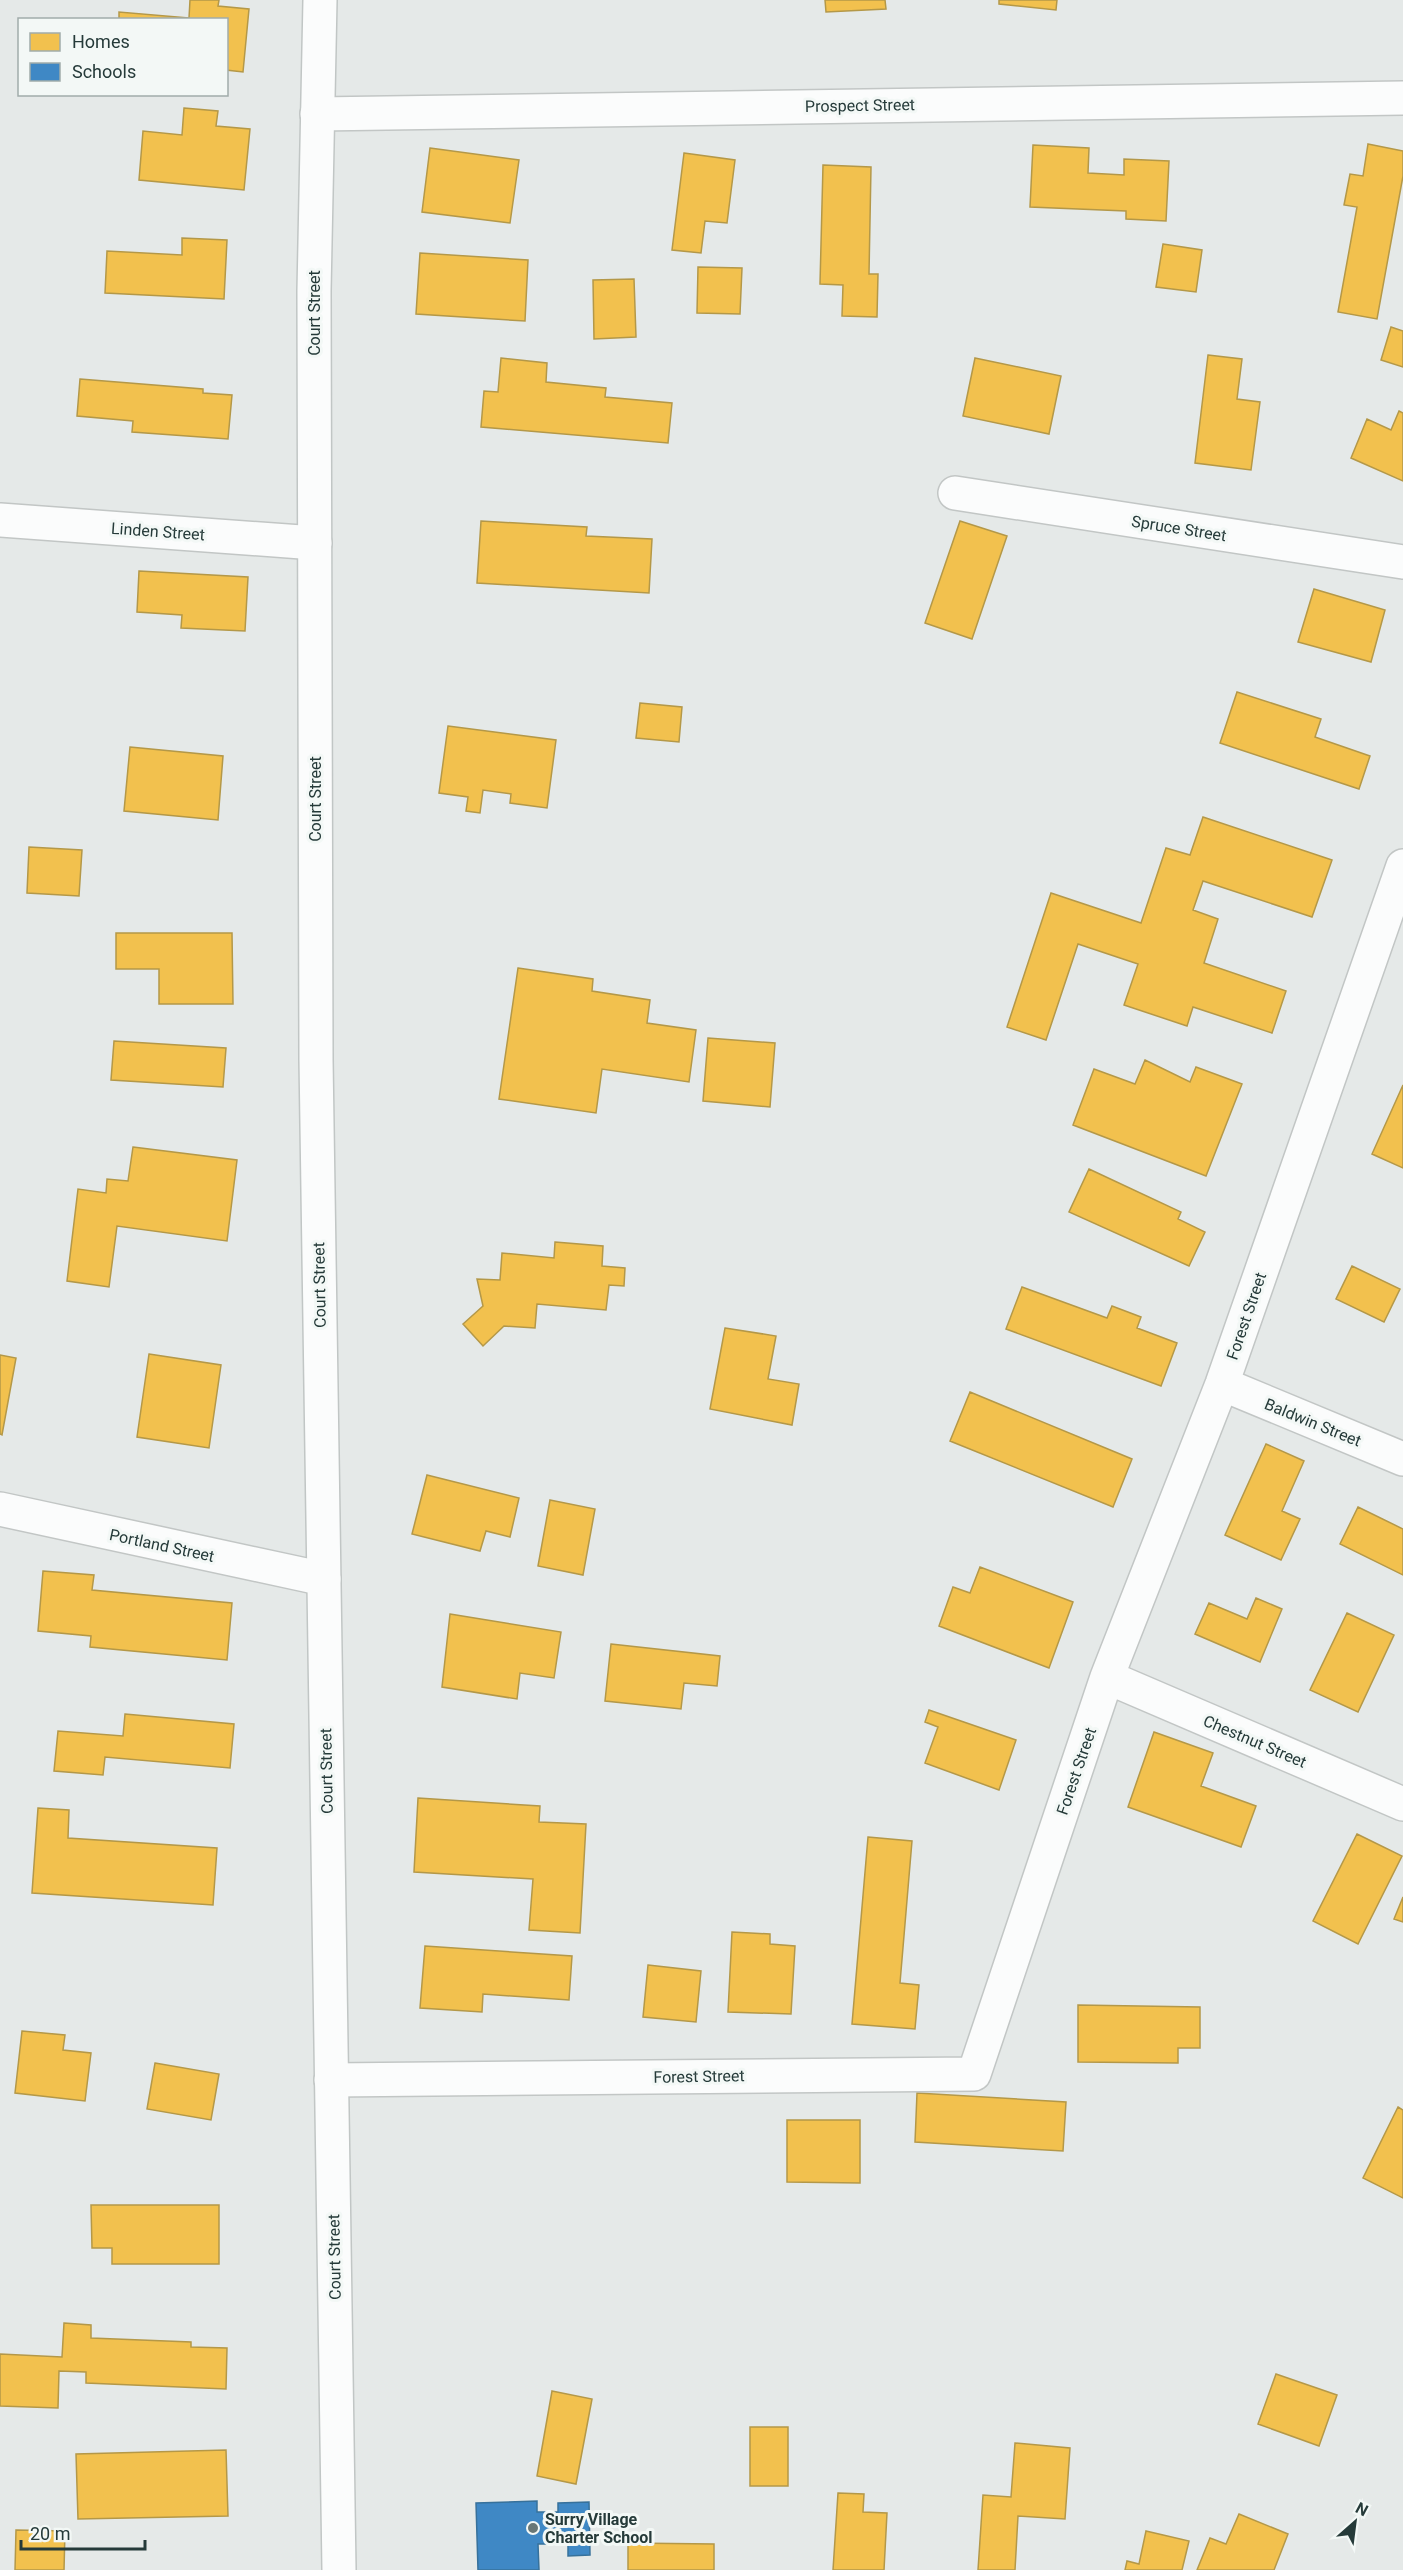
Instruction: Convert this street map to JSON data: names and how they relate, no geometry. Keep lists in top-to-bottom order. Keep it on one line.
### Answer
{"streets":{"street":["Prospect Street","Court Street","Spruce Street","Linden Street","Forest Street","Baldwin Street","Portland Street","Chestnut Street"]},"crossings":[["Prospect Street","Court Street"],["Court Street","Linden Street"],["Court Street","Forest Street"],["Court Street","Portland Street"],["Forest Street","Baldwin Street"],["Forest Street","Chestnut Street"]],"places":["Surry Village Charter School"],"legend":["Homes","Schools"],"scale_bar":"20 m","north":"top right"}
